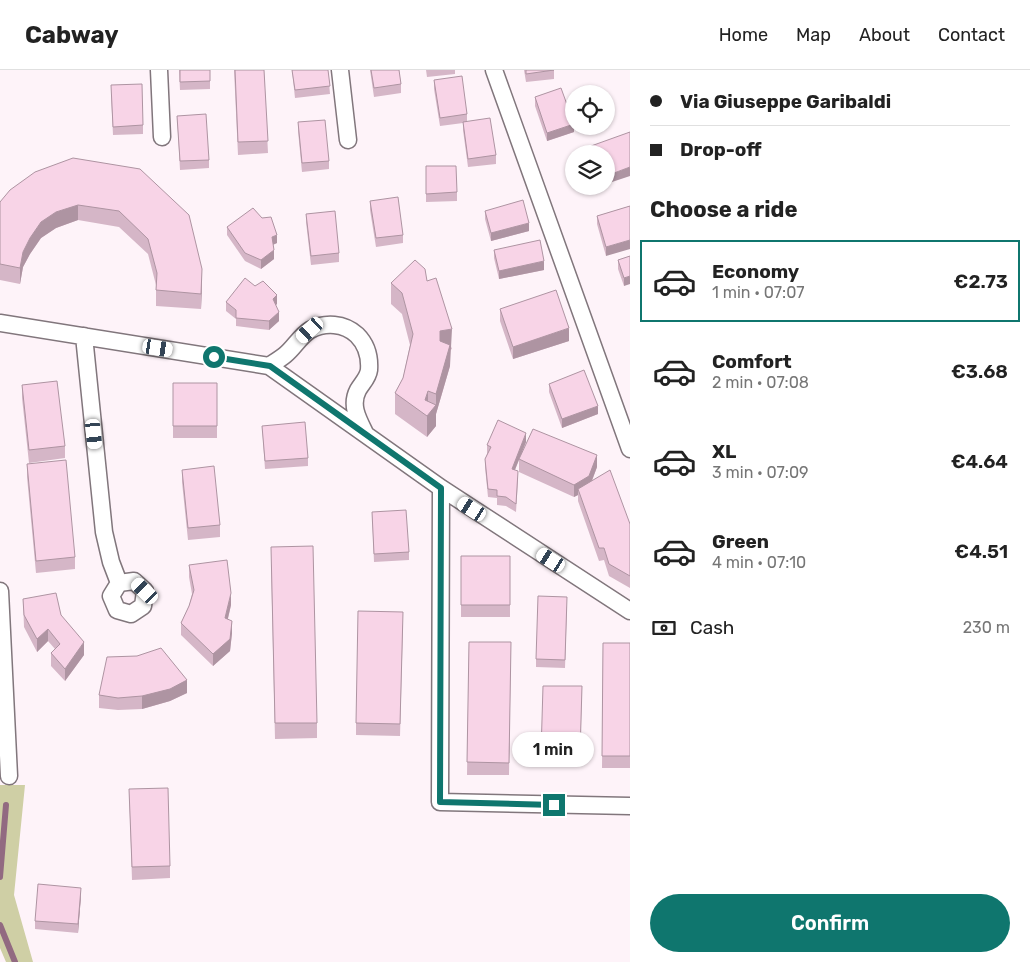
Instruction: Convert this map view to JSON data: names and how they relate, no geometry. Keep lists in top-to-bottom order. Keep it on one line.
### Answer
{"page":{"header":"Cabway","nav":["Home","Map","About","Contact"],"banner":["Via Giuseppe Garibaldi","Drop-off"],"heading":"Choose a ride","list":[{"name":"Economy","note":"1 min · 07:07","value":"€2.73"},{"name":"Comfort","note":"2 min · 07:08","value":"€3.68"},{"name":"XL","note":"3 min · 07:09","value":"€4.64"},{"name":"Green","note":"4 min · 07:10","value":"€4.51"}],"pay":["Cash","230 m"],"bubble":"1 min","buttons":"Confirm"}}
